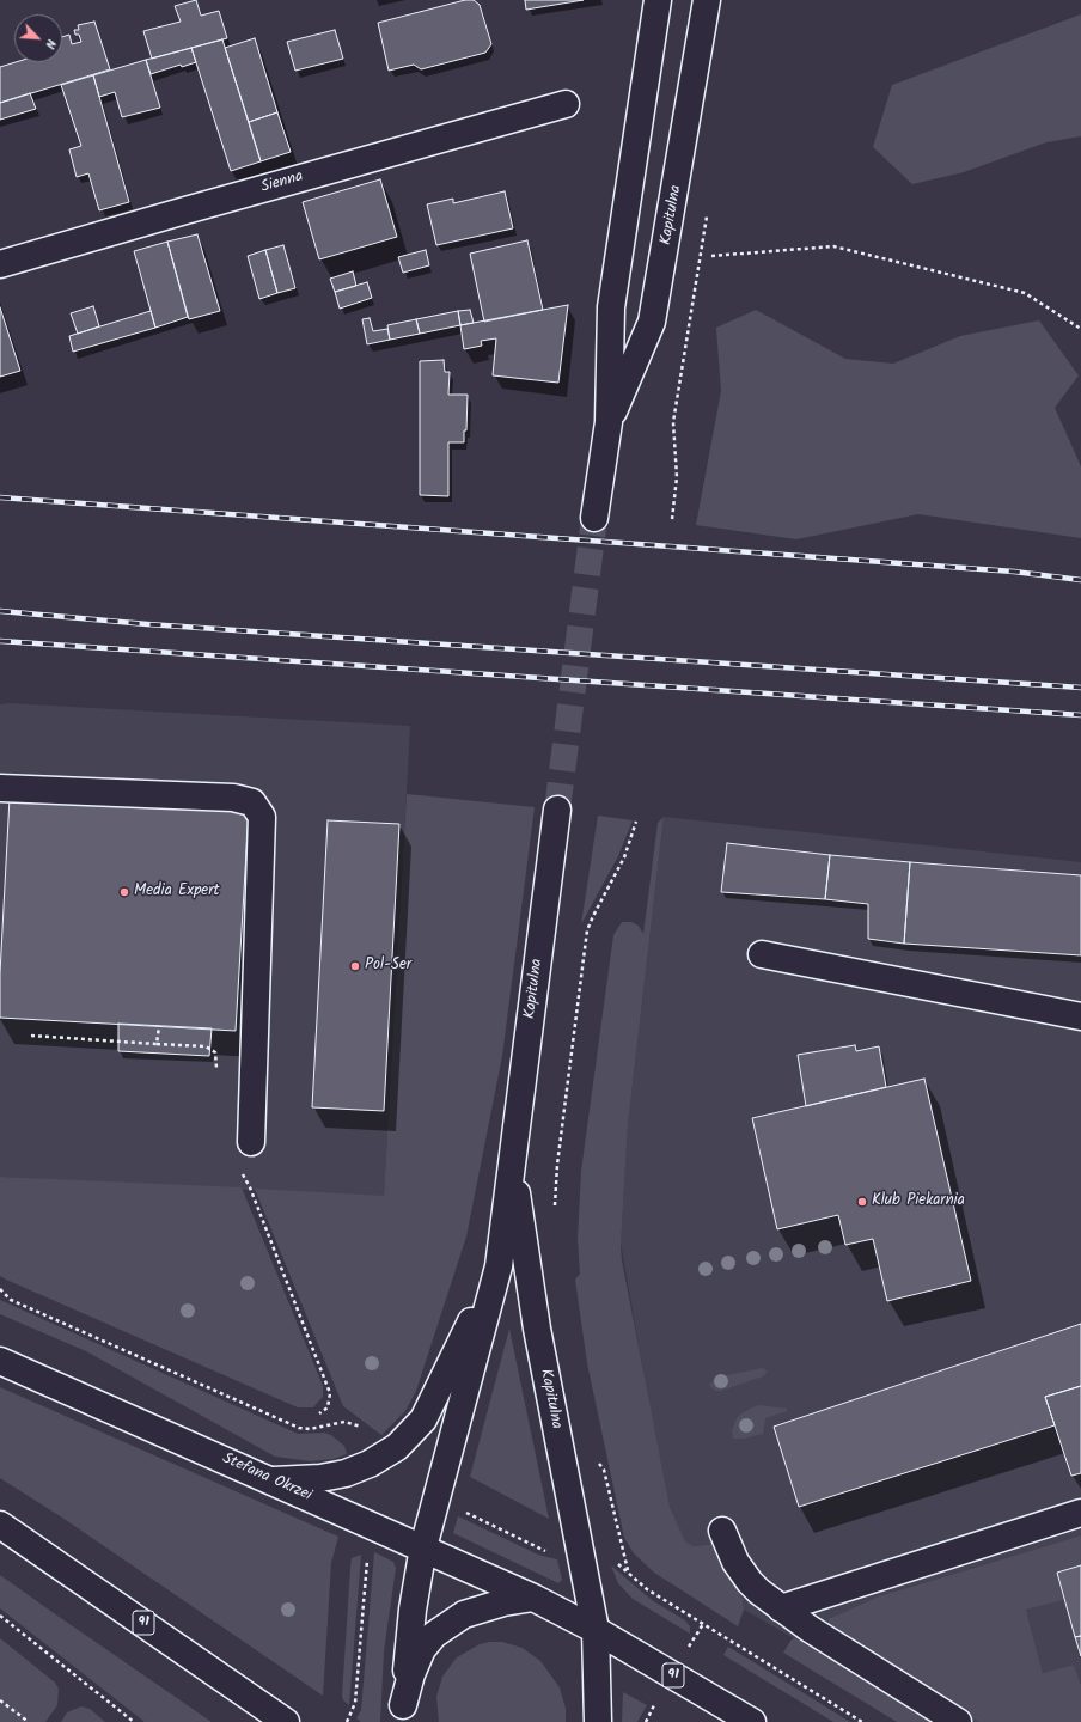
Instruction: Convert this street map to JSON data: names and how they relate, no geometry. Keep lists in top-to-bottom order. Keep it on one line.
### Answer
{"streets":{"street":["Sienna","Kapitulna","Stefana Okrzei","91"]},"crossings":[["Kapitulna","Stefana Okrzei"],["Kapitulna","91"],["Stefana Okrzei","91"]],"places":["Media Expert","Pol-Ser","Klub Piekarnia"],"north":"bottom right"}
